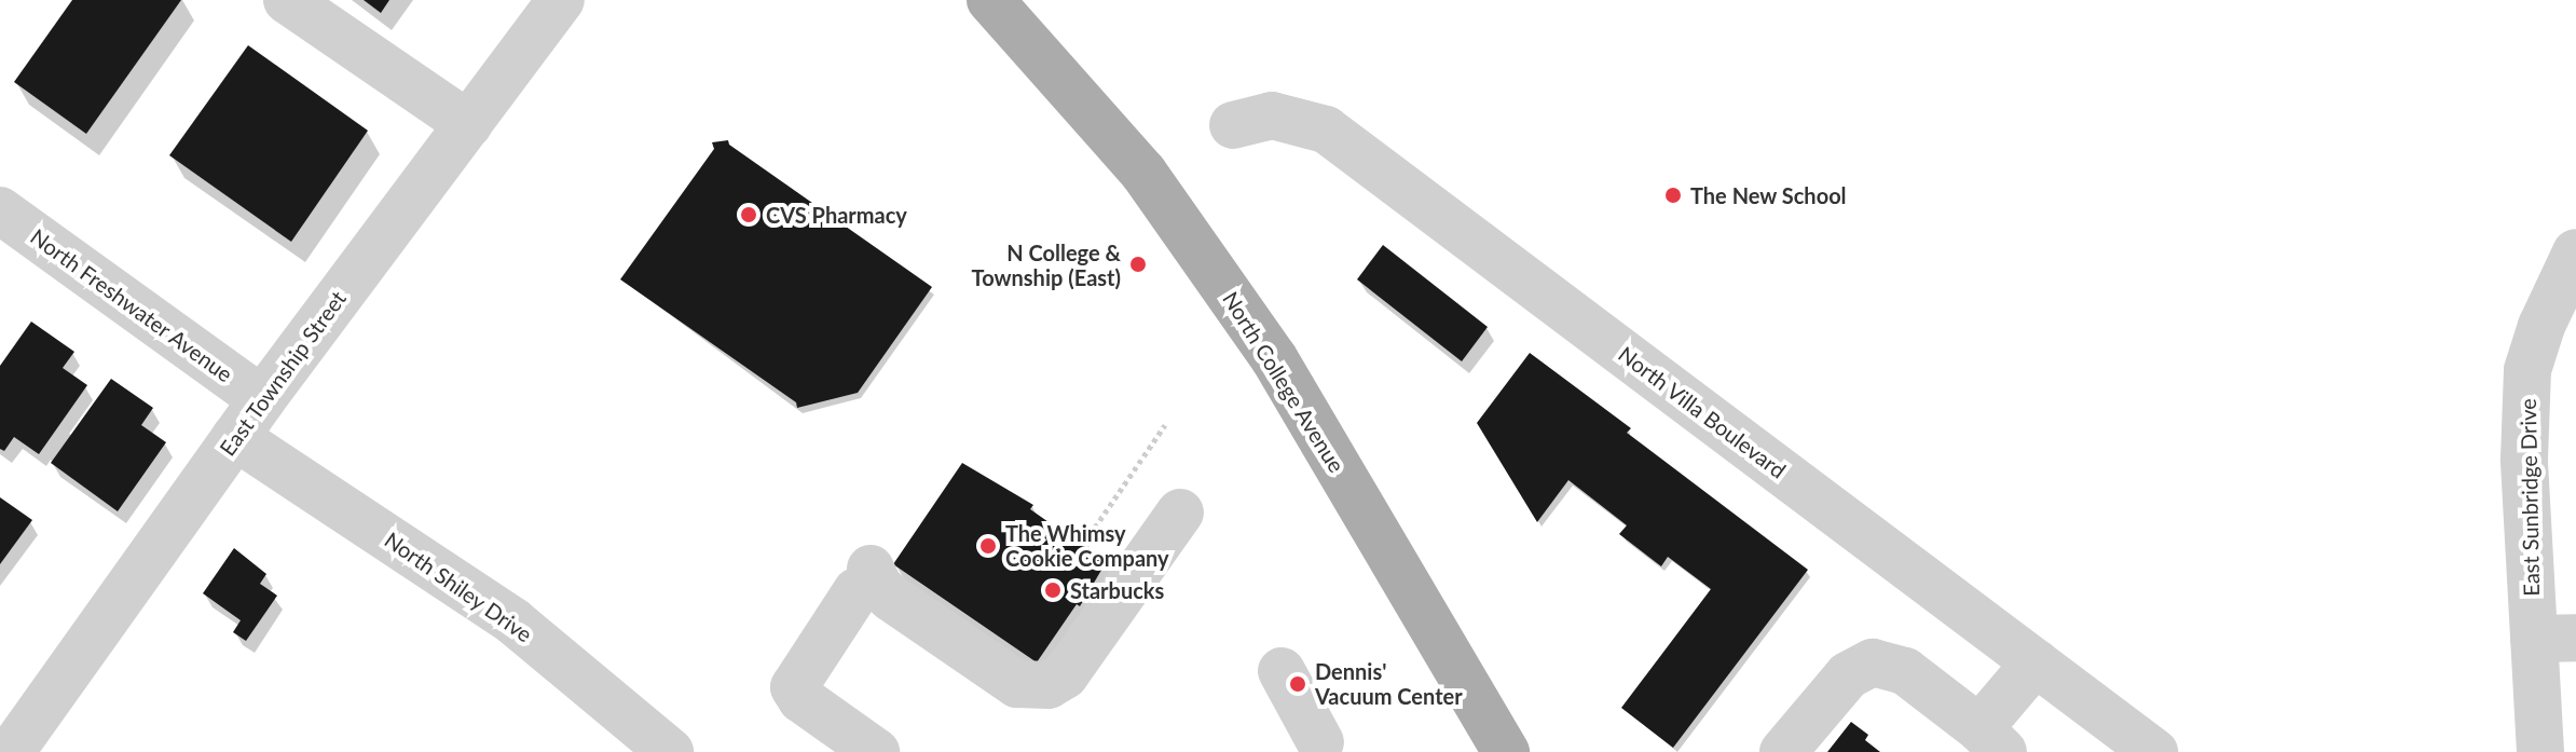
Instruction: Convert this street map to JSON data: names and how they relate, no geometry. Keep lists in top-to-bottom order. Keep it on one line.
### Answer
{"streets":{"main road":["North College Avenue"],"street":["North Freshwater Avenue","East Township Street","North Villa Boulevard","East Sunbridge Drive","North Shiley Drive"]},"crossings":[["North Freshwater Avenue","East Township Street"],["East Township Street","North Shiley Drive"]],"places":["The New School","CVS Pharmacy","N College & Township (East)","The Whimsy Cookie Company","Starbucks","Dennis' Vacuum Center"]}
